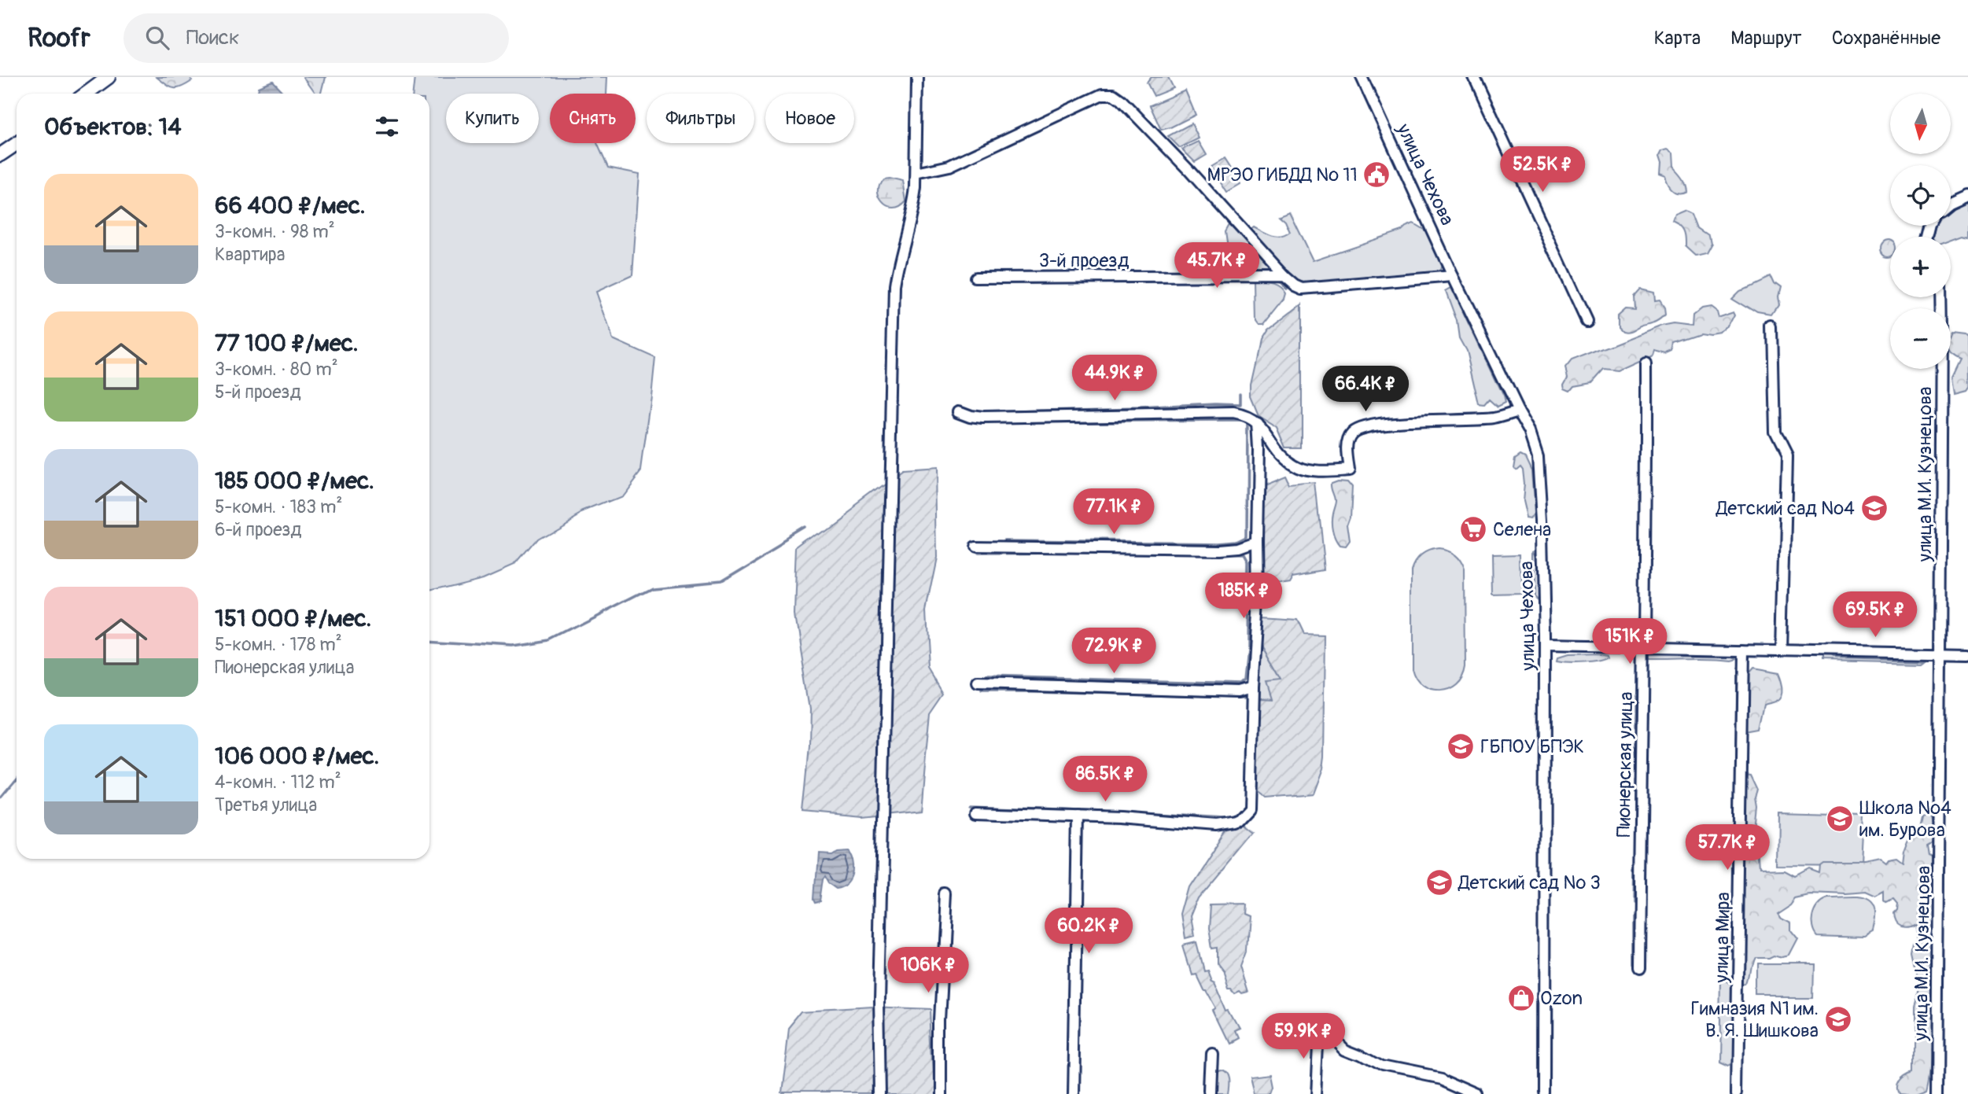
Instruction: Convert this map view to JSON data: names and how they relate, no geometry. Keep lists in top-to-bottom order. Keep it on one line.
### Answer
{"streets":{"street":["улица Чехова","3-й проезд","улица М.И. Кузнецова","Пионерская улица","улица Мира"]},"crossings":[["улица Чехова","3-й проезд"]],"places":{"public building":["МРЭО ГИБДД № 11"],"school or university":["Детский сад №4","ГБПОУ БПЭК","Школа №4 им. Бурова","Детский сад № 3","Гимназия N1 им. В. Я. Шишкова"],"supermarket":["Селена"],"shop":["Ozon"]},"north":"bottom","page":{"header":"Roofr","search":"Поиск","nav":["Карта","Маршрут","Сохранённые"],"map_buttons":["+","−"],"chip":["Купить","Снять","Фильтры","Новое"],"heading":"Объектов: 14","price":["52.5K ₽","45.7K ₽","44.9K ₽","66.4K ₽","77.1K ₽","185K ₽","69.5K ₽","151K ₽","72.9K ₽","86.5K ₽","57.7K ₽","60.2K ₽","106K ₽","59.9K ₽"],"list":[{"name":"66 400 ₽/мес.","note":"3-комн. · 98 m² · Квартира"},{"name":"77 100 ₽/мес.","note":"3-комн. · 80 m² · 5-й проезд"},{"name":"185 000 ₽/мес.","note":"5-комн. · 183 m² · 6-й проезд"},{"name":"151 000 ₽/мес.","note":"5-комн. · 178 m² · Пионерская улица"},{"name":"106 000 ₽/мес.","note":"4-комн. · 112 m² · Третья улица"}]}}
